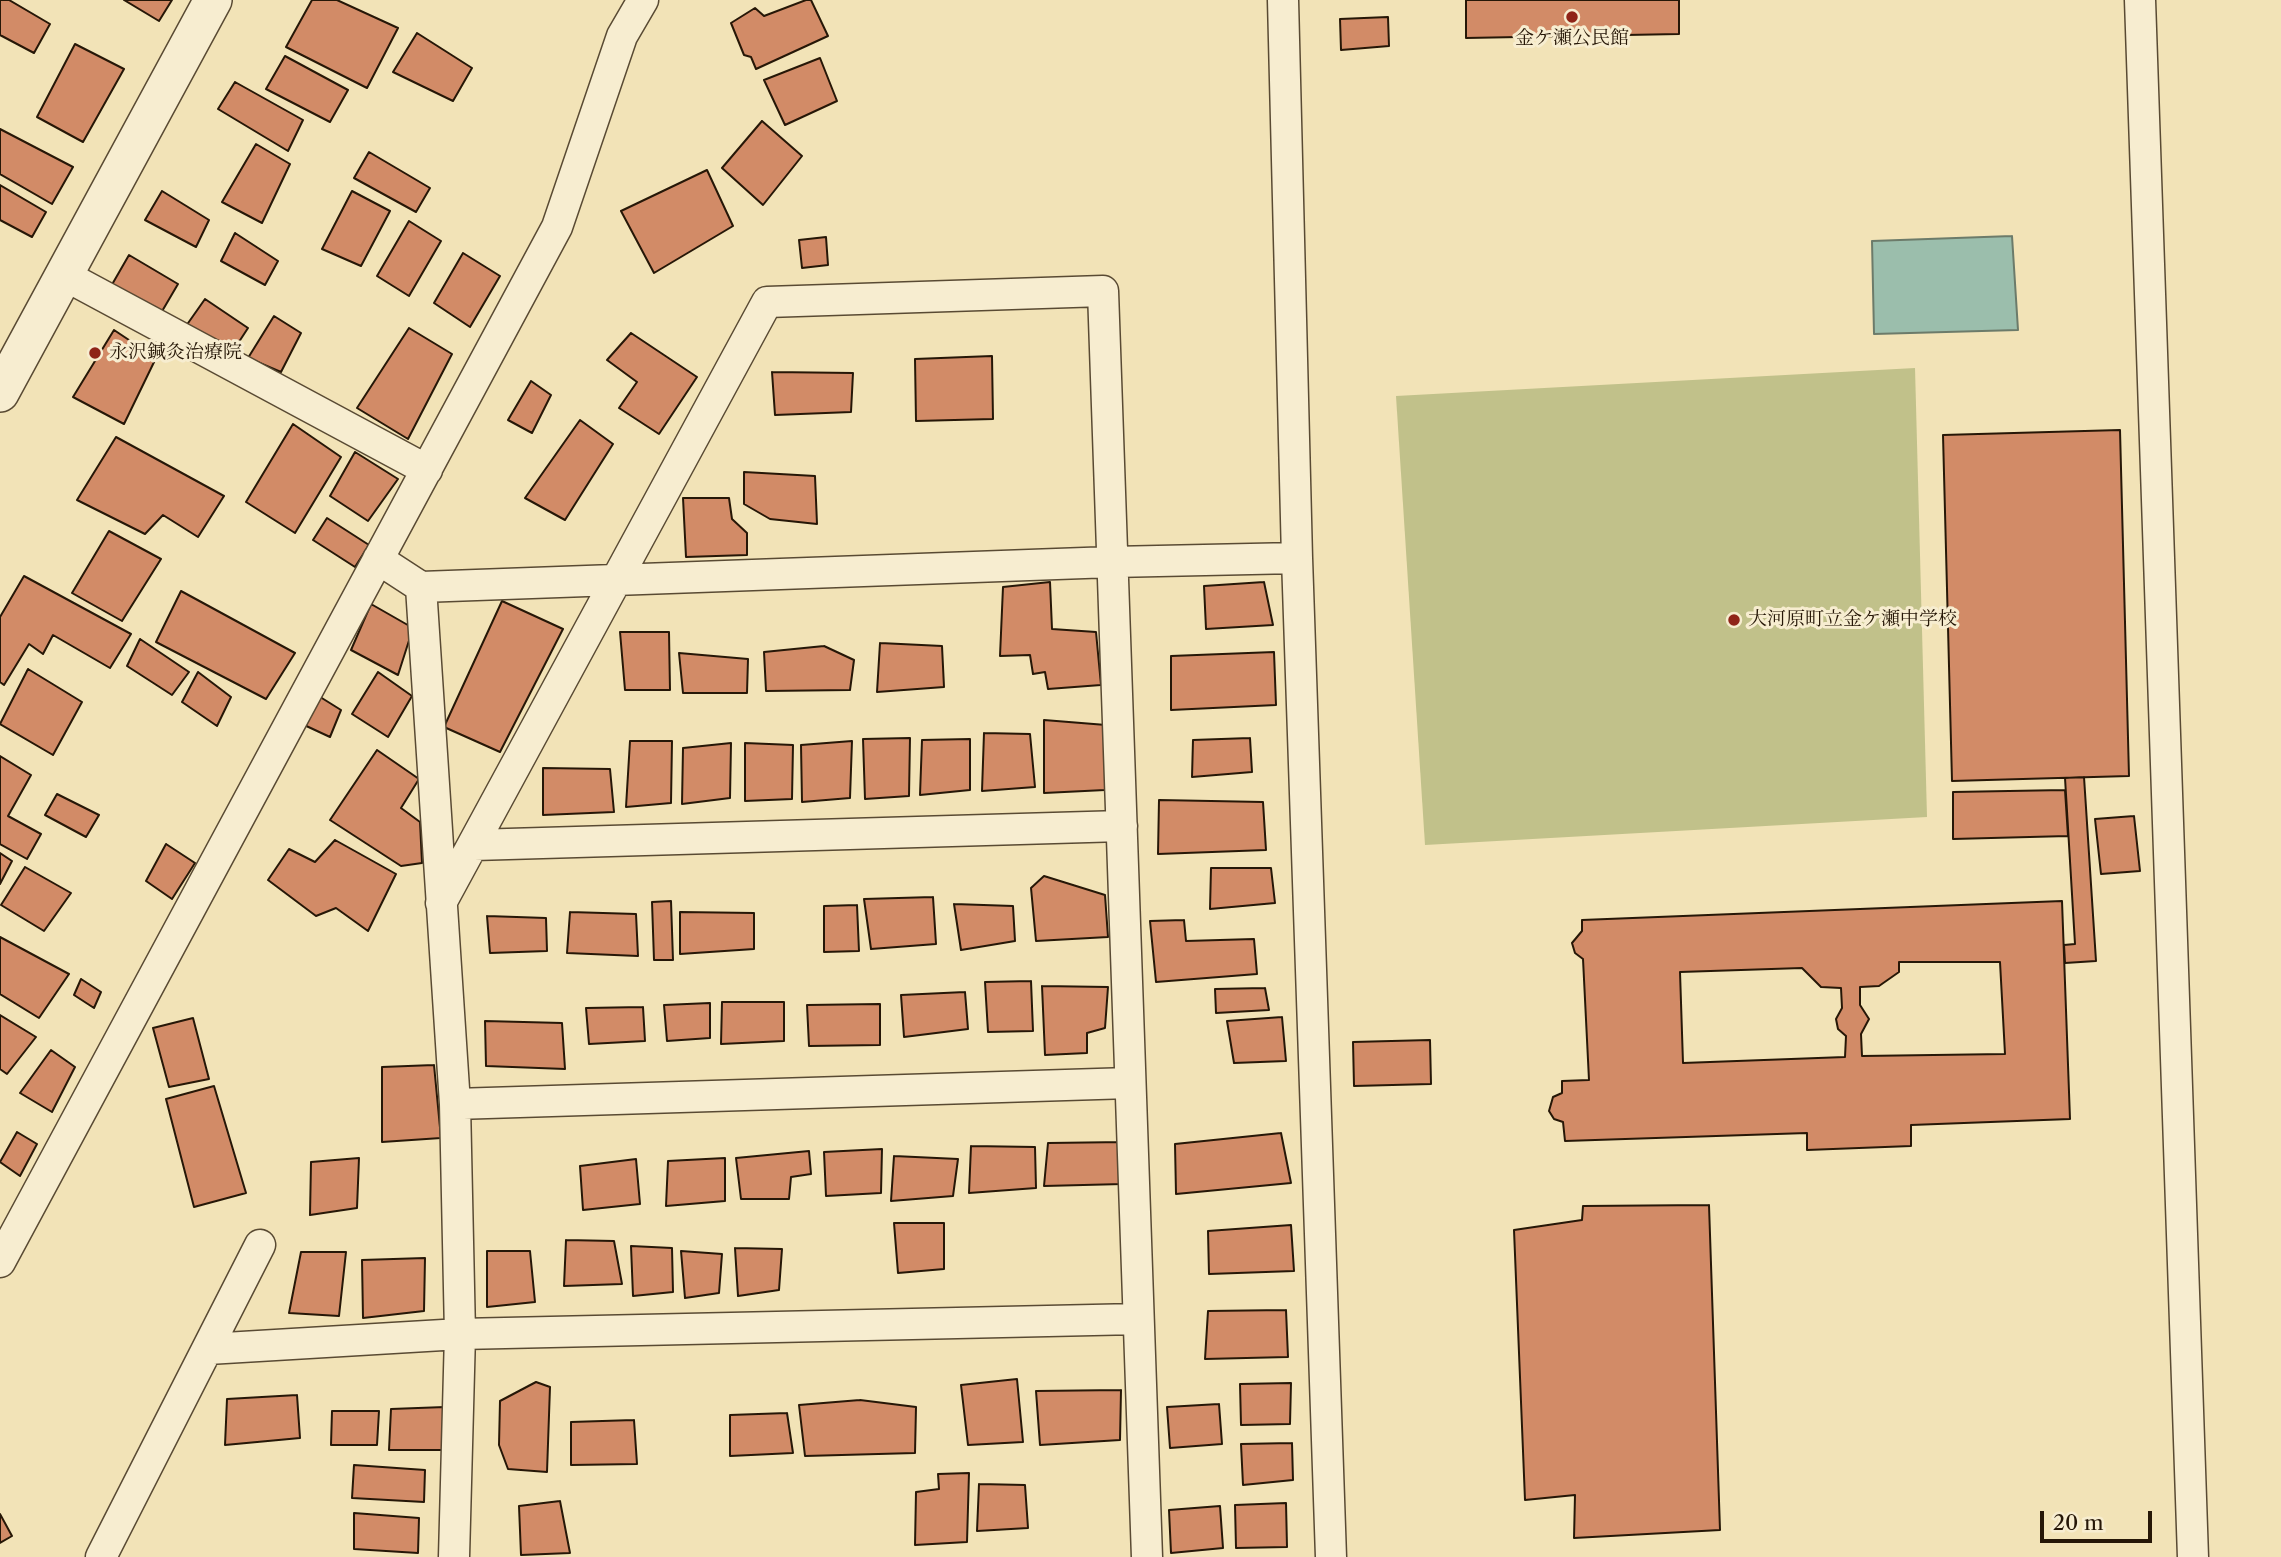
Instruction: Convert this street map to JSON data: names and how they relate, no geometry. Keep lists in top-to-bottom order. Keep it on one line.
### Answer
{"places":["金ケ瀬公民館","永沢鍼灸治療院","大河原町立金ケ瀬中学校"],"scale_bar":"20 m"}
